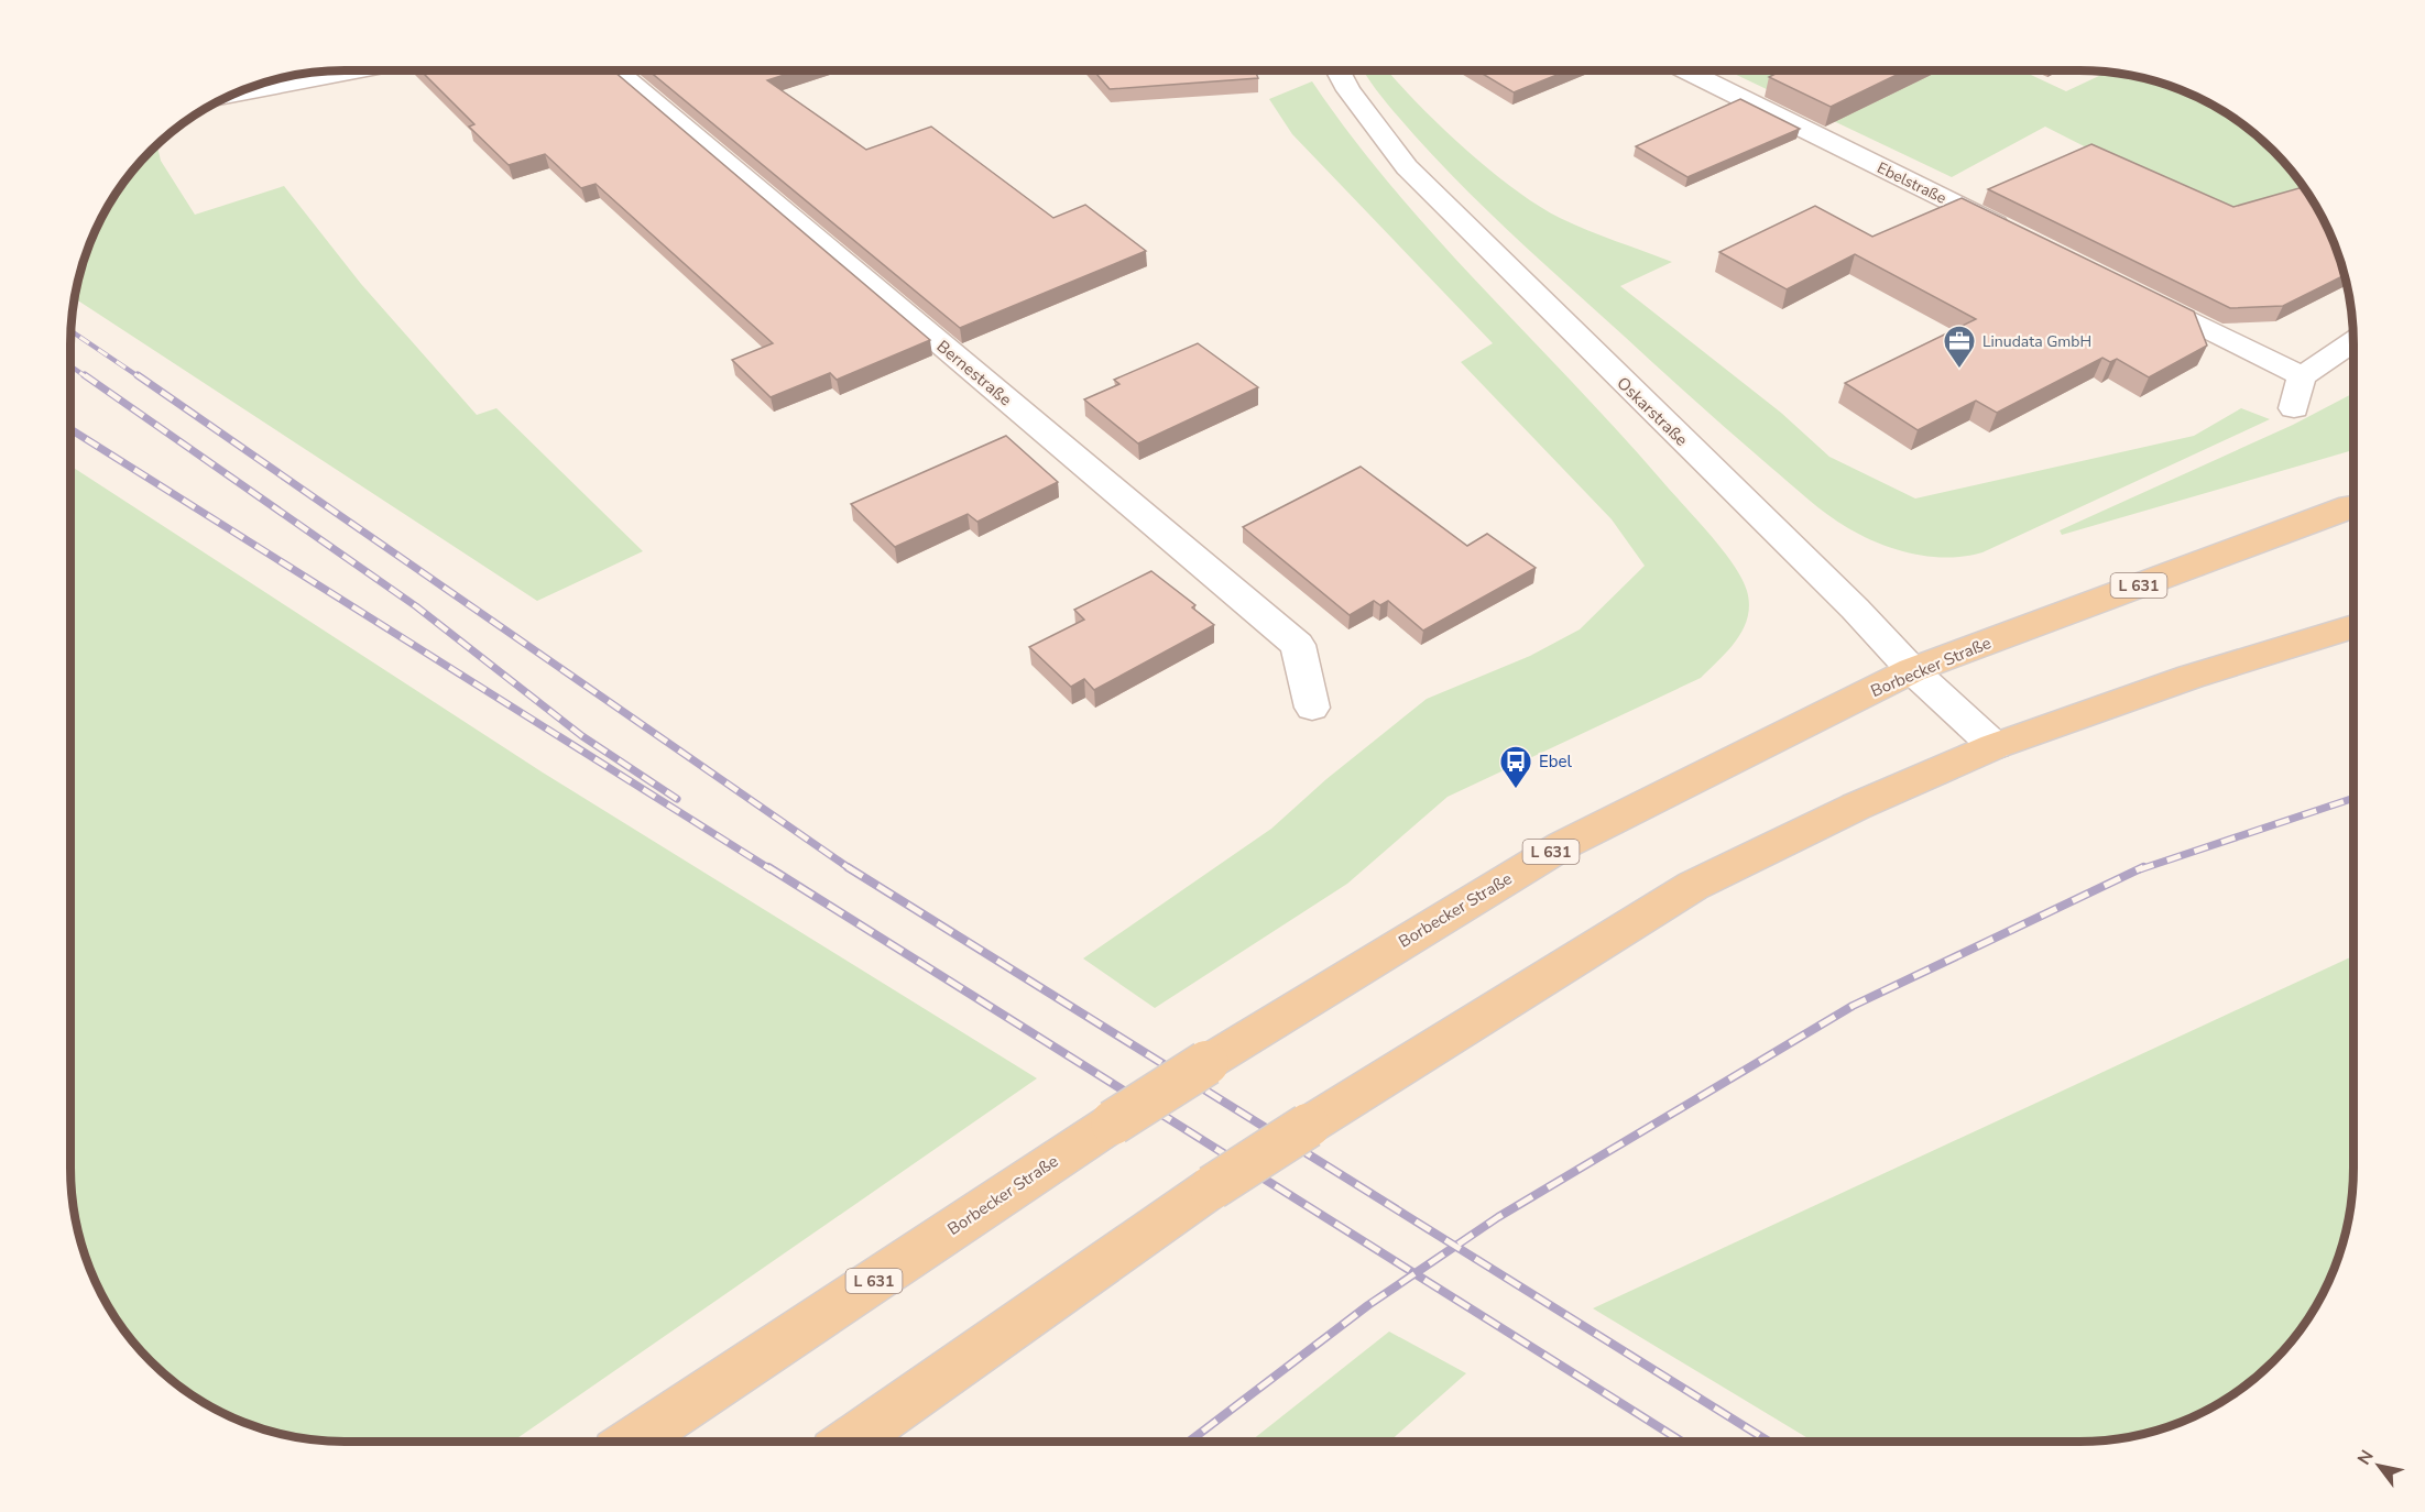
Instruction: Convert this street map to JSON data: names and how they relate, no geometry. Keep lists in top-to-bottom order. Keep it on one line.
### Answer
{"streets":{"main road":["L 631","Borbecker Straße"],"street":["Ebelstraße","Bernestraße","Oskarstraße"]},"crossings":[["Oskarstraße","Borbecker Straße"]],"places":{"office":["Linudata GmbH"],"bus stop":["Ebel"]},"north":"top left"}
